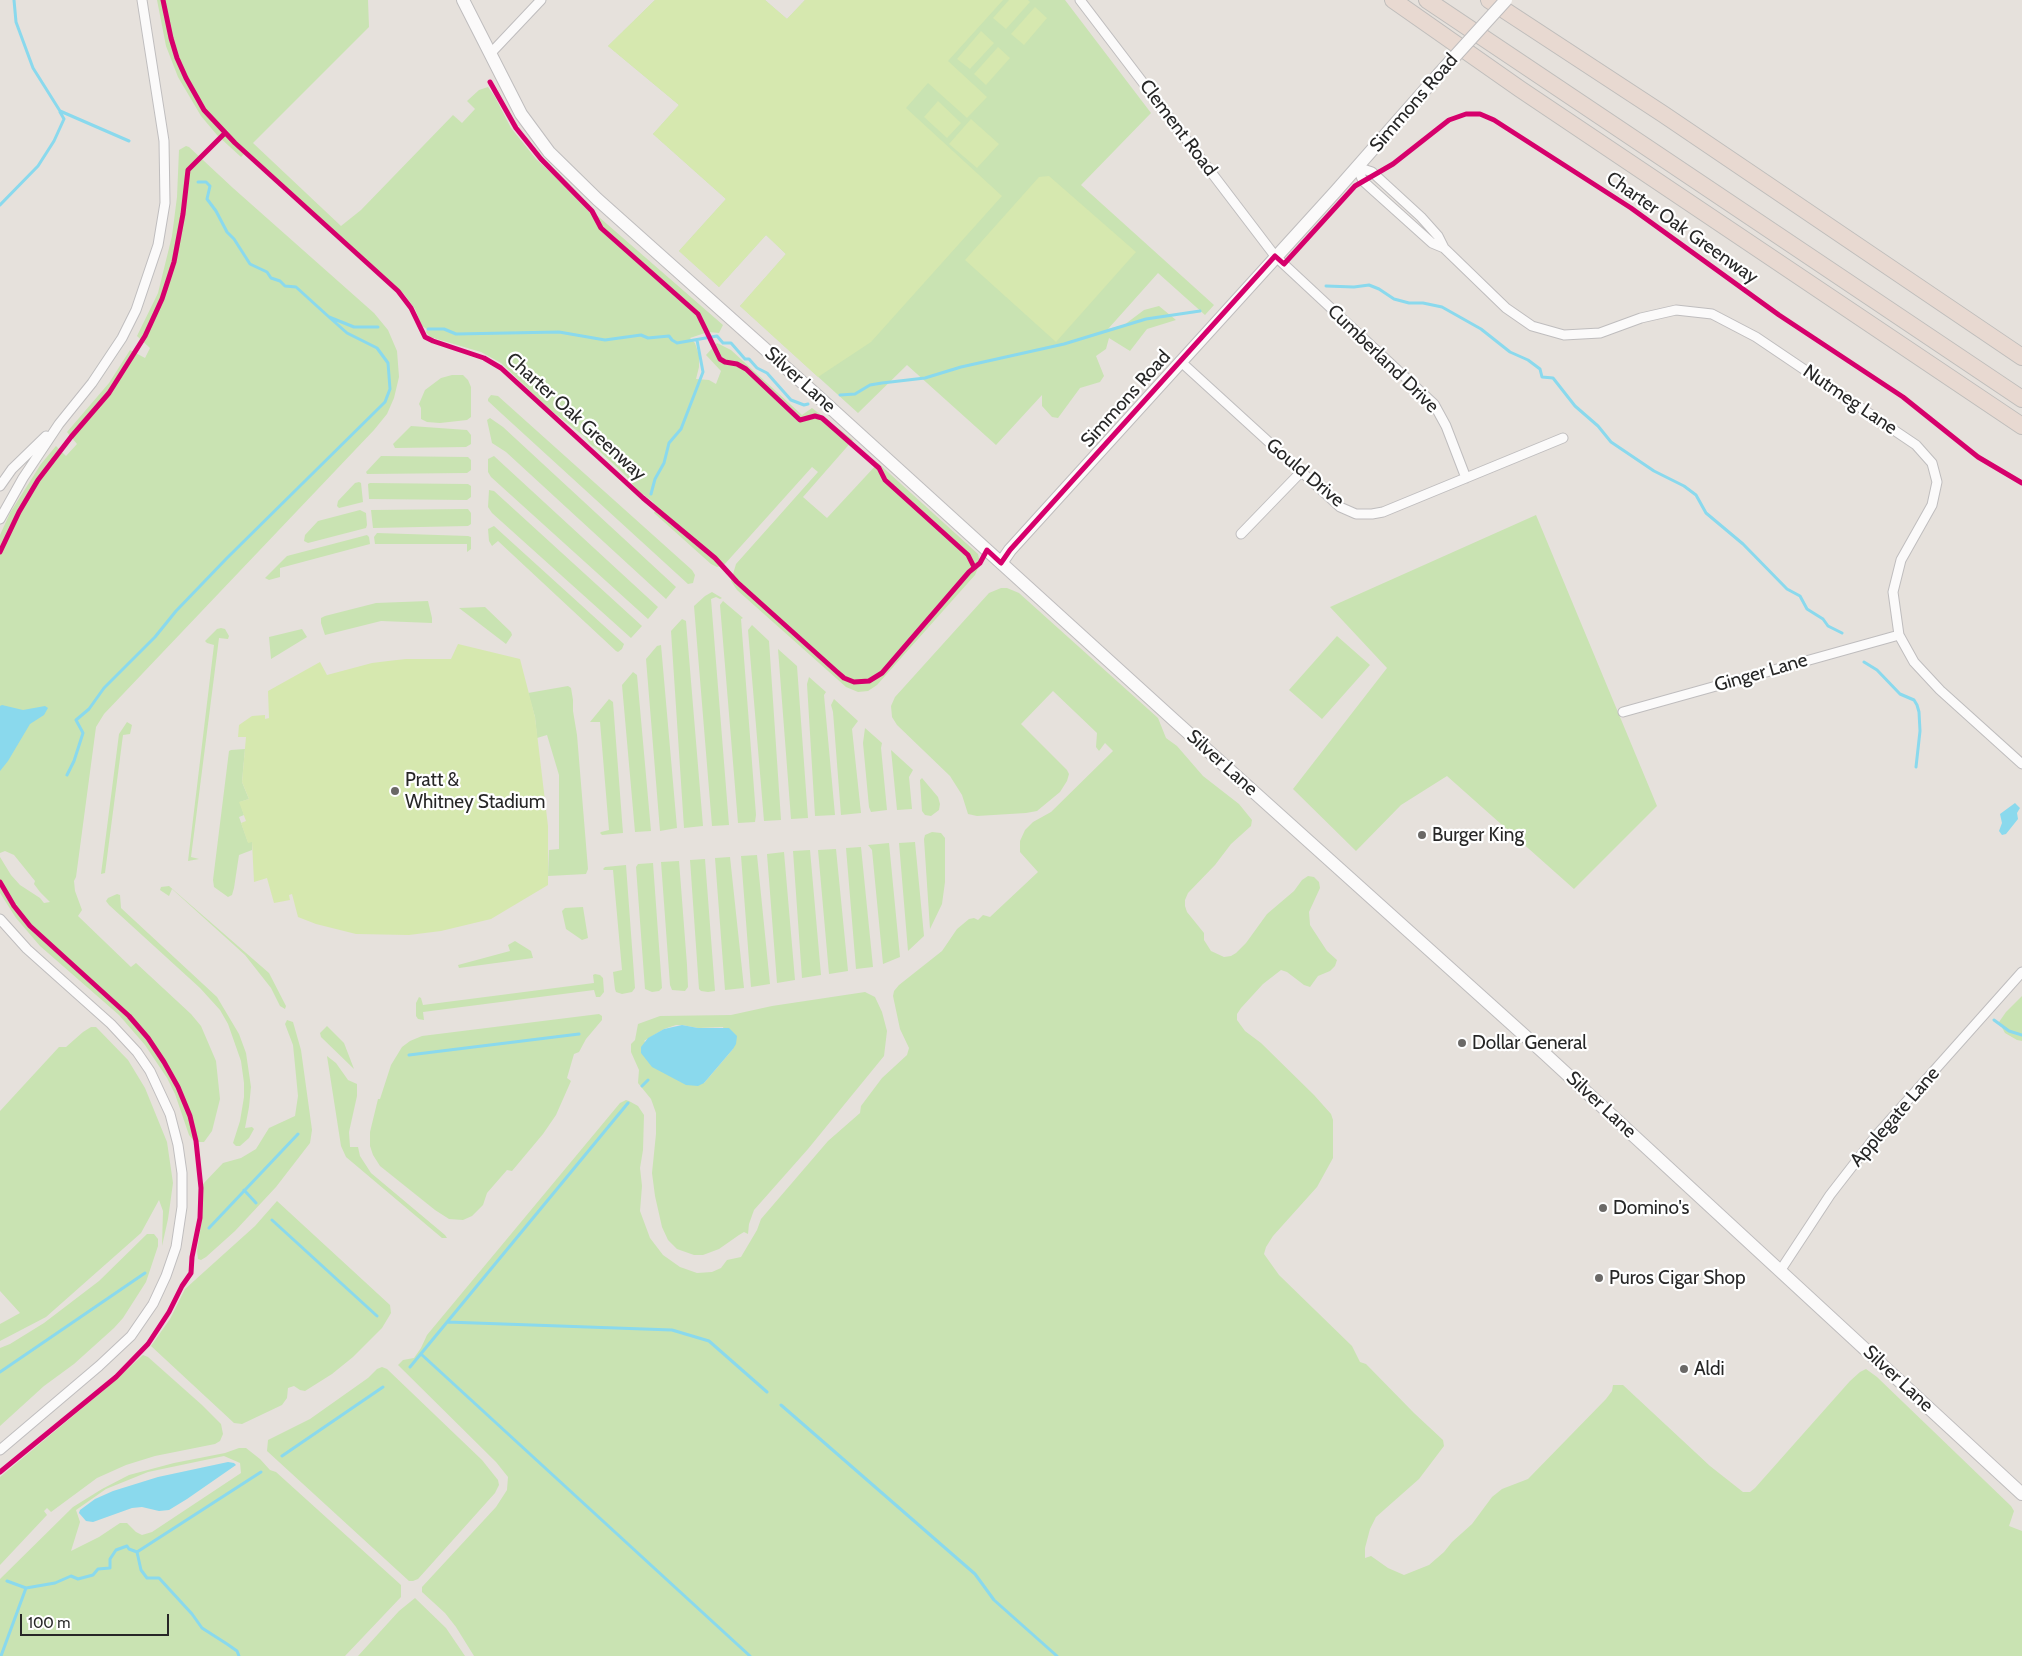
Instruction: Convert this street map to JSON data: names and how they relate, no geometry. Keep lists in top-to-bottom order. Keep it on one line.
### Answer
{"streets":{"main road":["Simmons Road","Silver Lane"],"street":["Clement Road","Cumberland Drive","Nutmeg Lane","Gould Drive","Ginger Lane","Applegate Lane"],"cycle path":["Charter Oak Greenway"]},"crossings":[["Simmons Road","Clement Road"],["Simmons Road","Cumberland Drive"],["Simmons Road","Silver Lane"],["Simmons Road","Nutmeg Lane"],["Simmons Road","Gould Drive"],["Clement Road","Cumberland Drive"],["Cumberland Drive","Gould Drive"],["Silver Lane","Applegate Lane"],["Nutmeg Lane","Ginger Lane"]],"places":["Pratt & Whitney Stadium","Burger King","Dollar General","Domino's","Puros Cigar Shop","Aldi"],"scale_bar":"100 m"}
